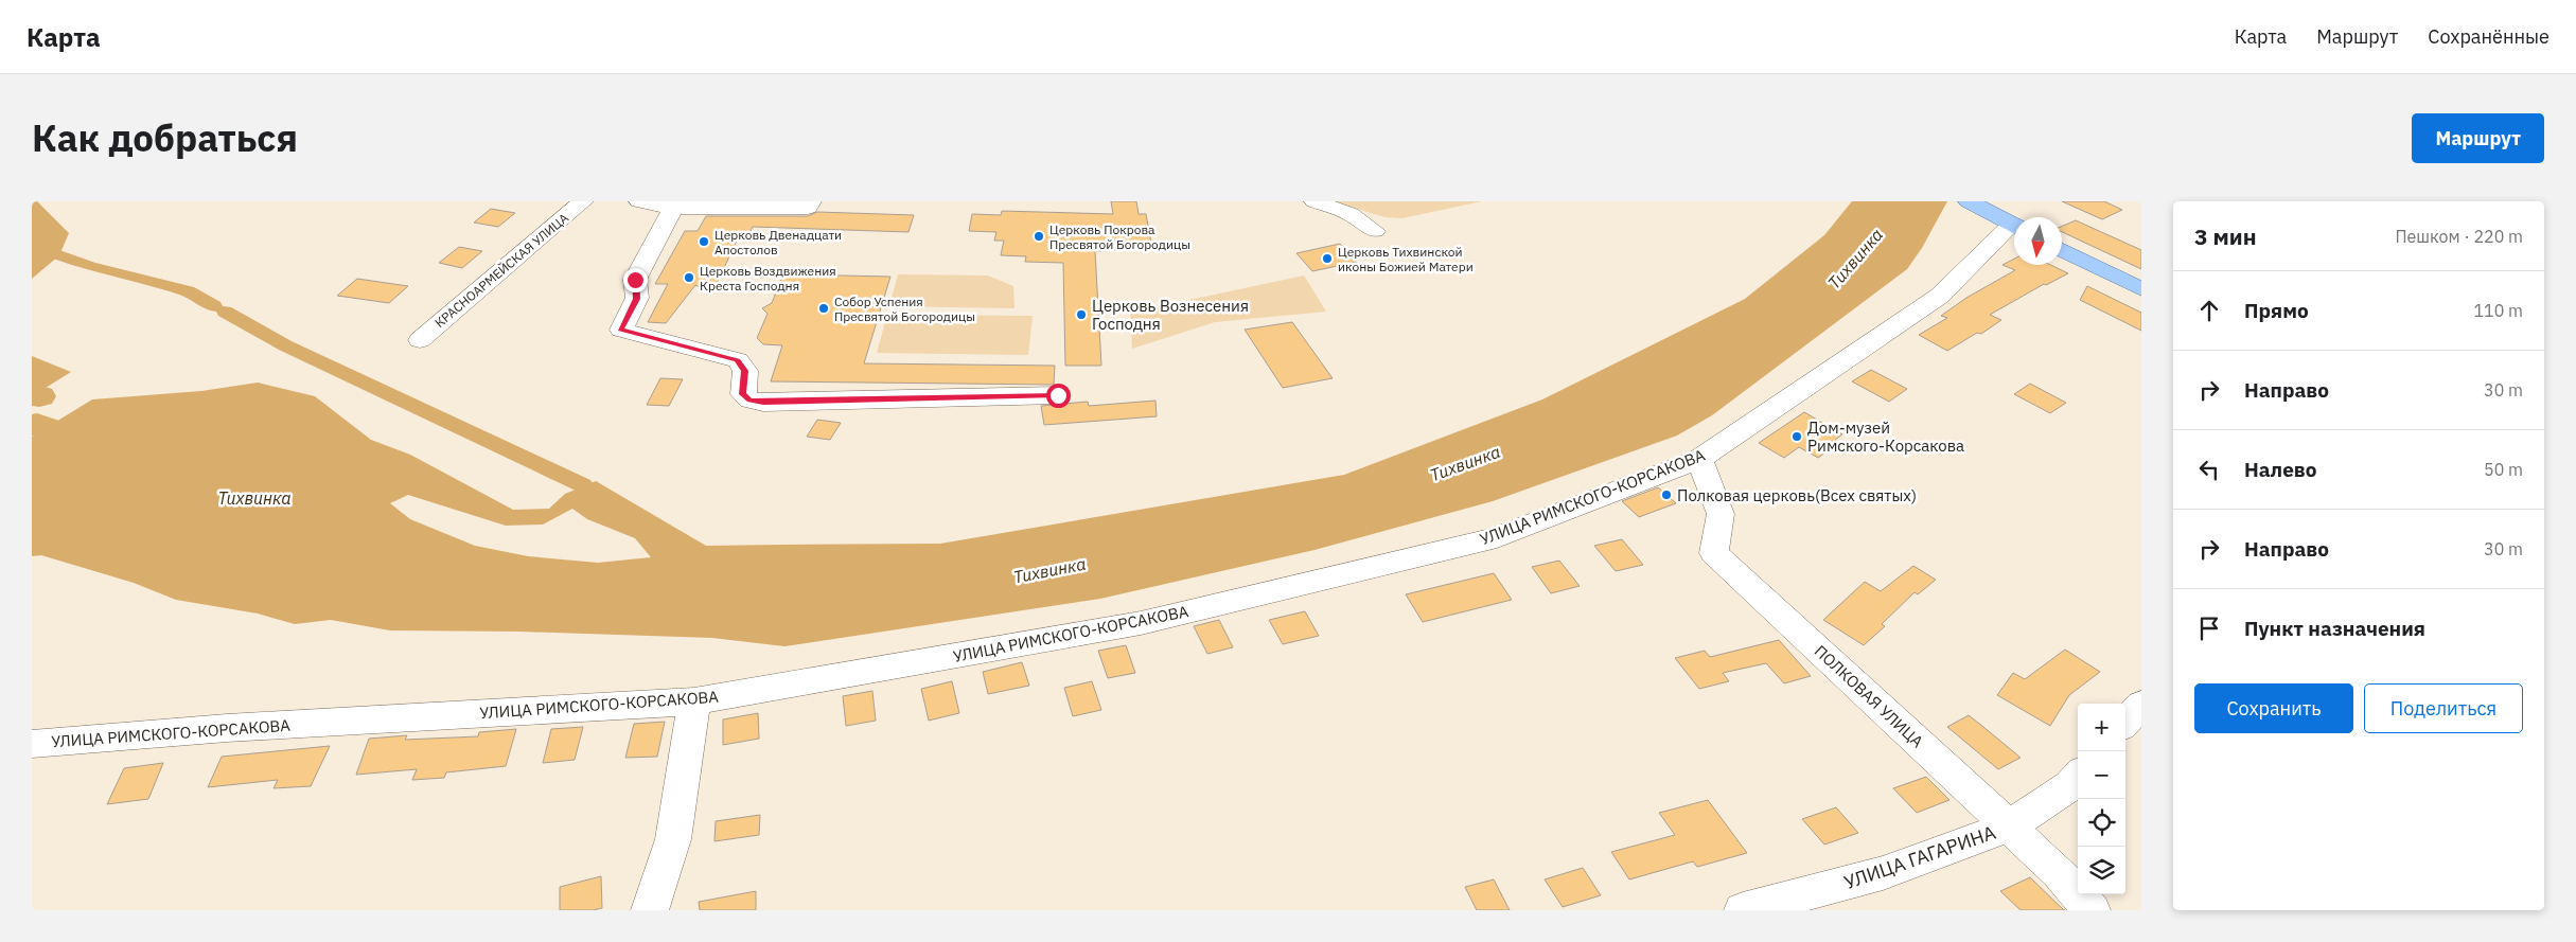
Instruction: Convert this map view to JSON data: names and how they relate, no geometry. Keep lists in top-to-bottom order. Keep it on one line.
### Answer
{"streets":{"street":["КРАСНОАРМЕЙСКАЯ УЛИЦА","УЛИЦА РИМСКОГО-КОРСАКОВА","ПОЛКОВАЯ УЛИЦА","УЛИЦА ГАГАРИНА"]},"crossings":[["УЛИЦА РИМСКОГО-КОРСАКОВА","ПОЛКОВАЯ УЛИЦА"],["ПОЛКОВАЯ УЛИЦА","УЛИЦА ГАГАРИНА"]],"water":["Тихвинка"],"places":["Церковь Покрова Пресвятой Богородицы","Церковь Двенадцати Апостолов","Церковь Тихвинской иконы Божией Матери","Церковь Воздвижения Креста Господня","Собор Успения Пресвятой Богородицы","Церковь Вознесения Господня","Дом-музей Римского-Корсакова","Полковая церковь(Всех святых)"],"north":"bottom","page":{"header":"Карта","nav":["Карта","Маршрут","Сохранённые"],"title":"Как добраться","buttons":["Маршрут",["Сохранить","Поделиться"]],"heading":["3 мин","Пешком · 220 m"],"list":[["Прямо","110 m"],["Направо","30 m"],["Налево","50 m"],["Направо","30 m"],"Пункт назначения"],"map_buttons":["+","−"]}}
